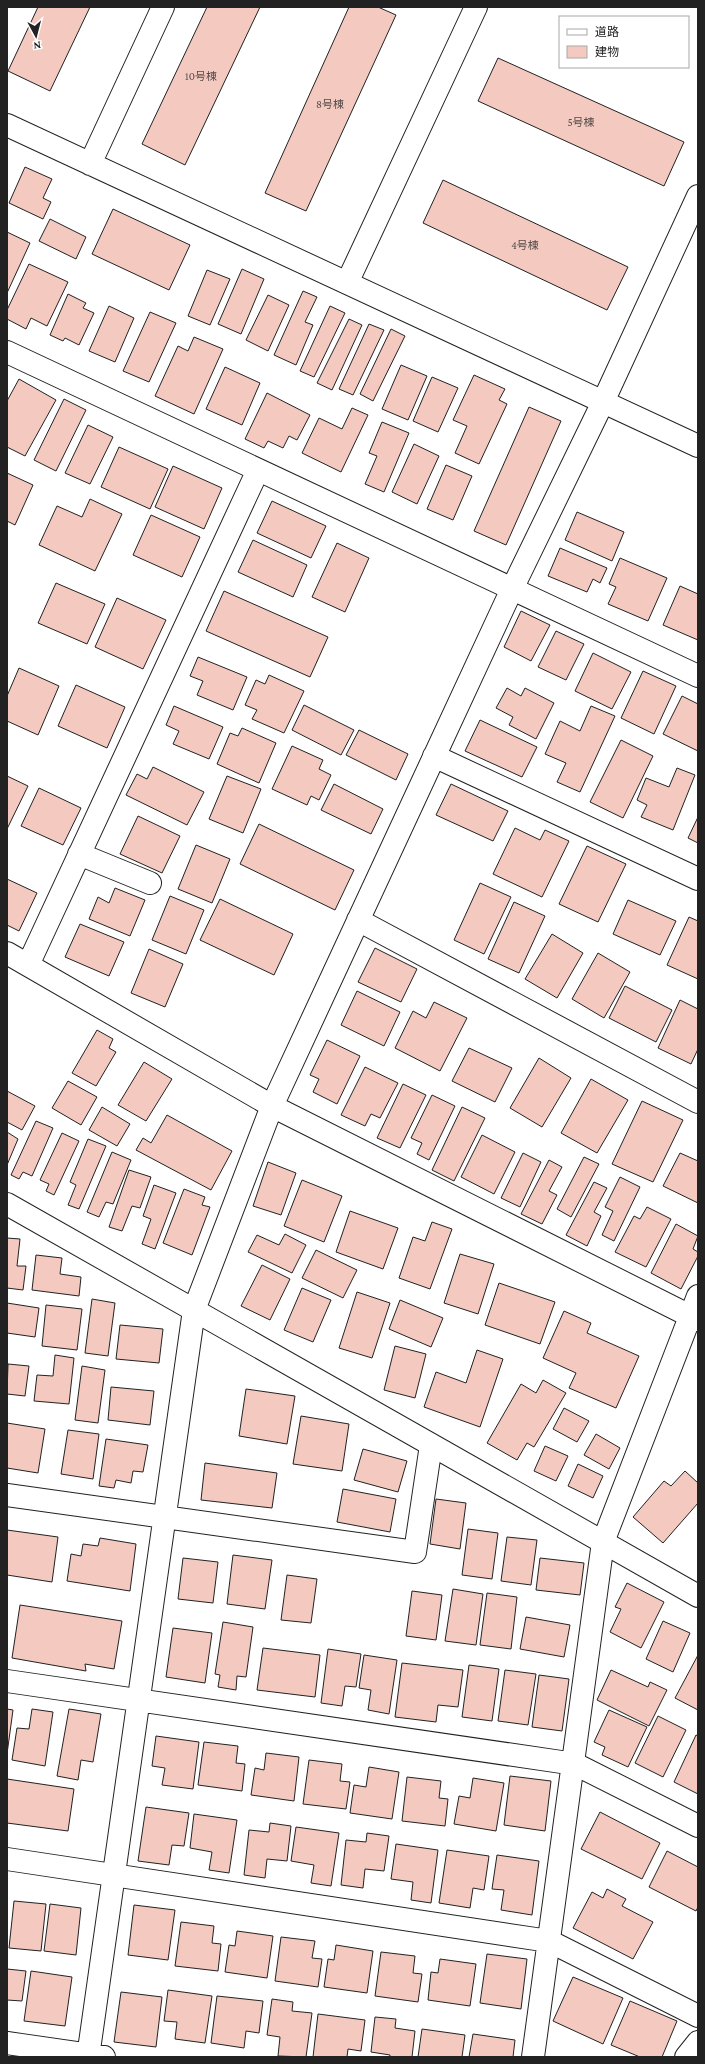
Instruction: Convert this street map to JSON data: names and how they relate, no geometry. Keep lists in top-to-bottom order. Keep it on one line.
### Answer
{"house_numbers":["10号棟","8号棟","5号棟","4号棟"],"legend":["道路","建物"],"north":"bottom"}
